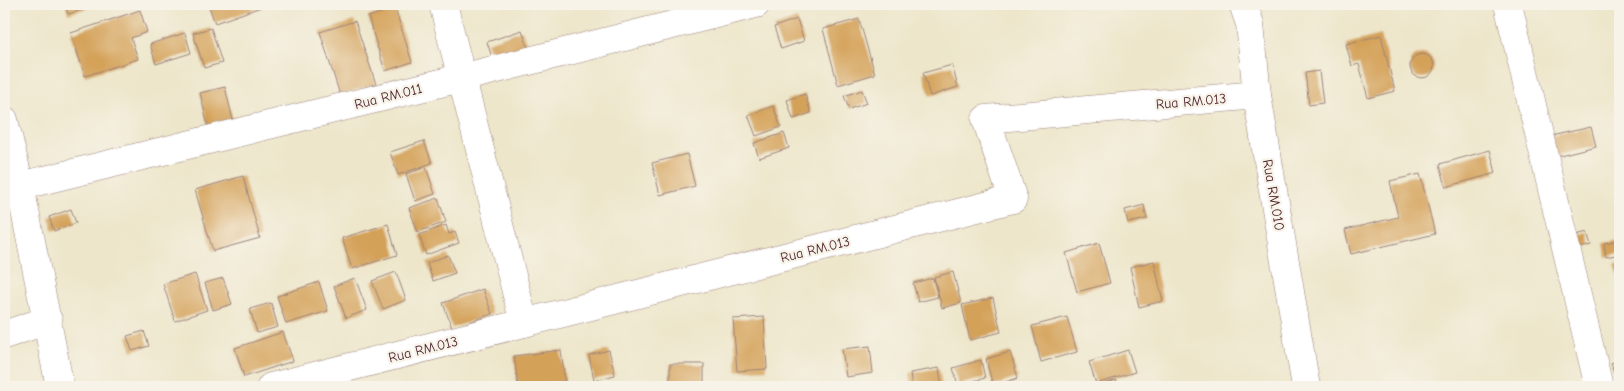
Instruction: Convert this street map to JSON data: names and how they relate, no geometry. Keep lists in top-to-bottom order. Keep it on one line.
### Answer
{"streets":{"street":["Rua RM.011","Rua RM.013","Rua RM.010"]},"crossings":[["Rua RM.013","Rua RM.010"]]}
